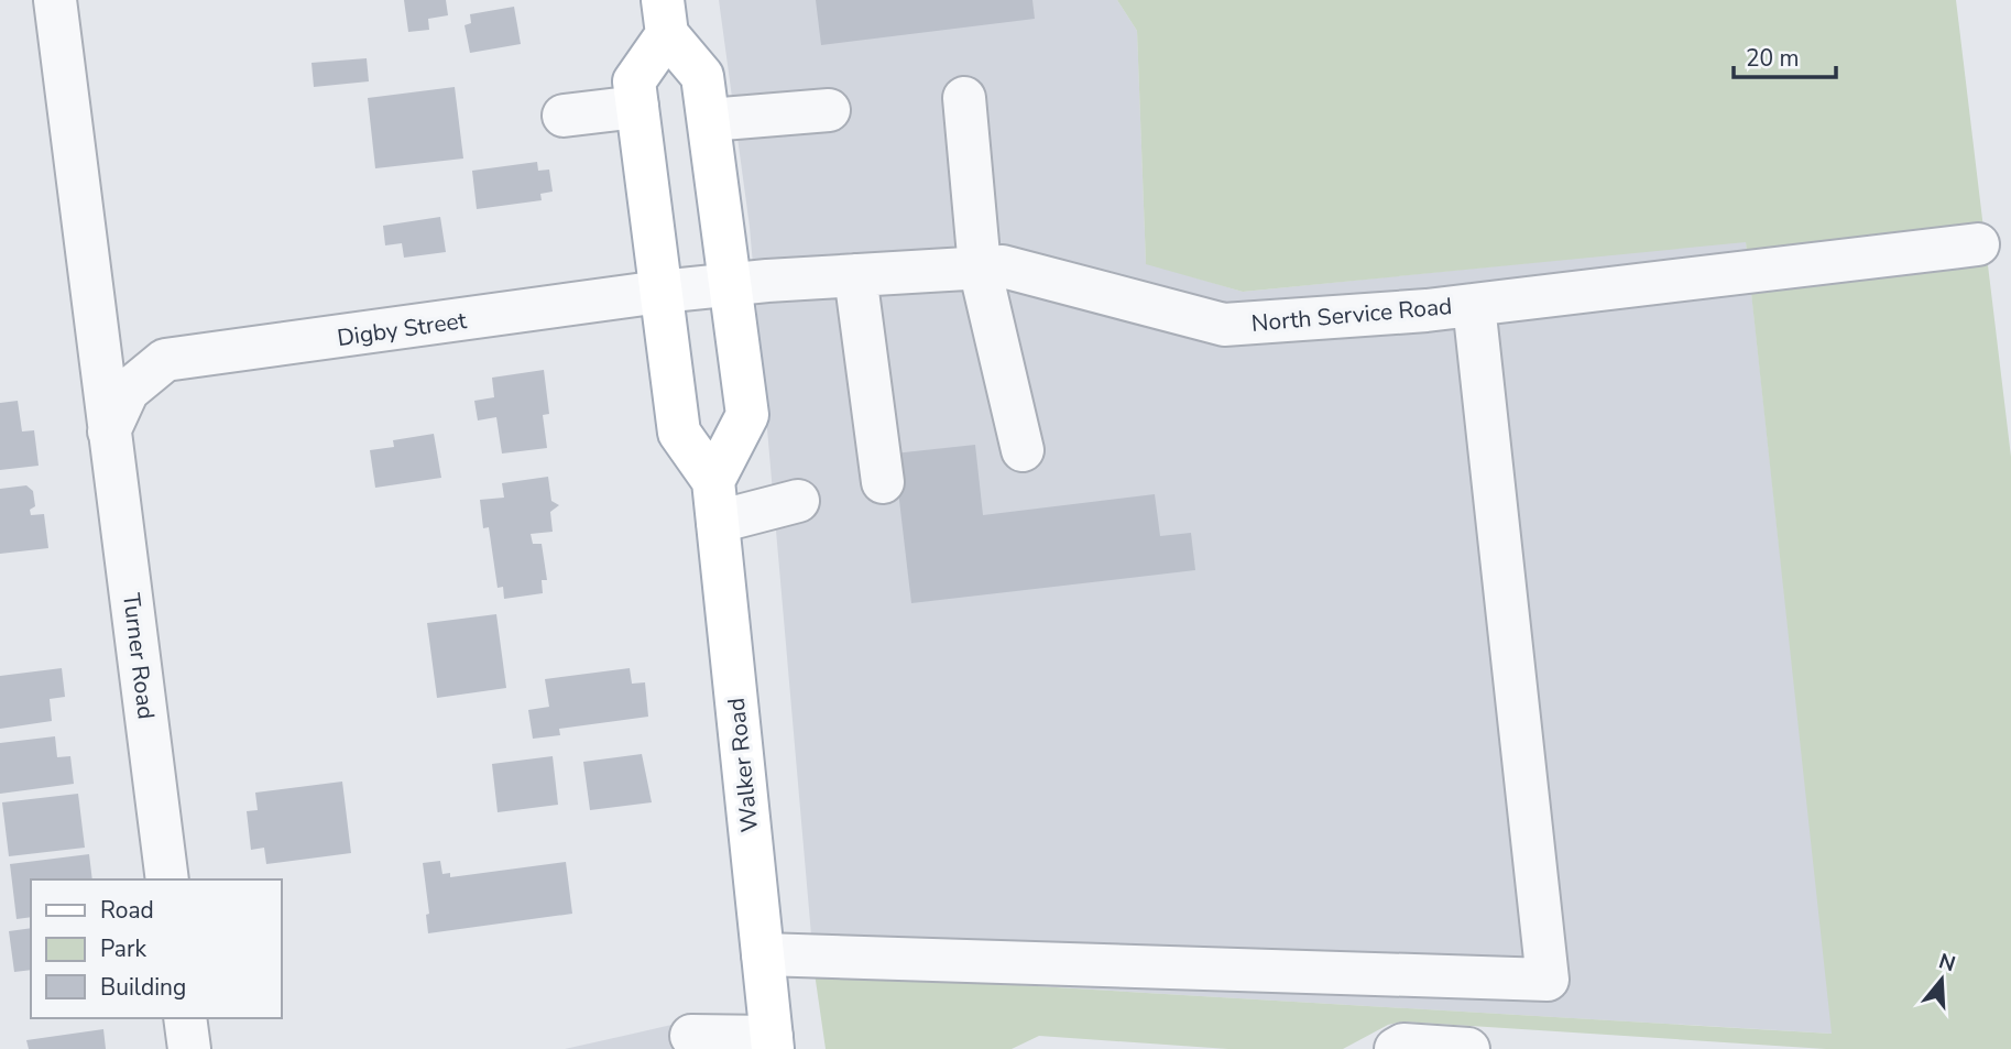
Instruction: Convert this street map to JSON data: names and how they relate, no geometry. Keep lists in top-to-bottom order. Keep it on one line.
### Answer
{"streets":{"main road":["Walker Road"],"street":["North Service Road","Digby Street","Turner Road"]},"crossings":[["North Service Road","Digby Street"],["North Service Road","Walker Road"],["Digby Street","Turner Road"],["Digby Street","Walker Road"]],"legend":["Road","Park","Building"],"scale_bar":"20 m","north":"top"}
